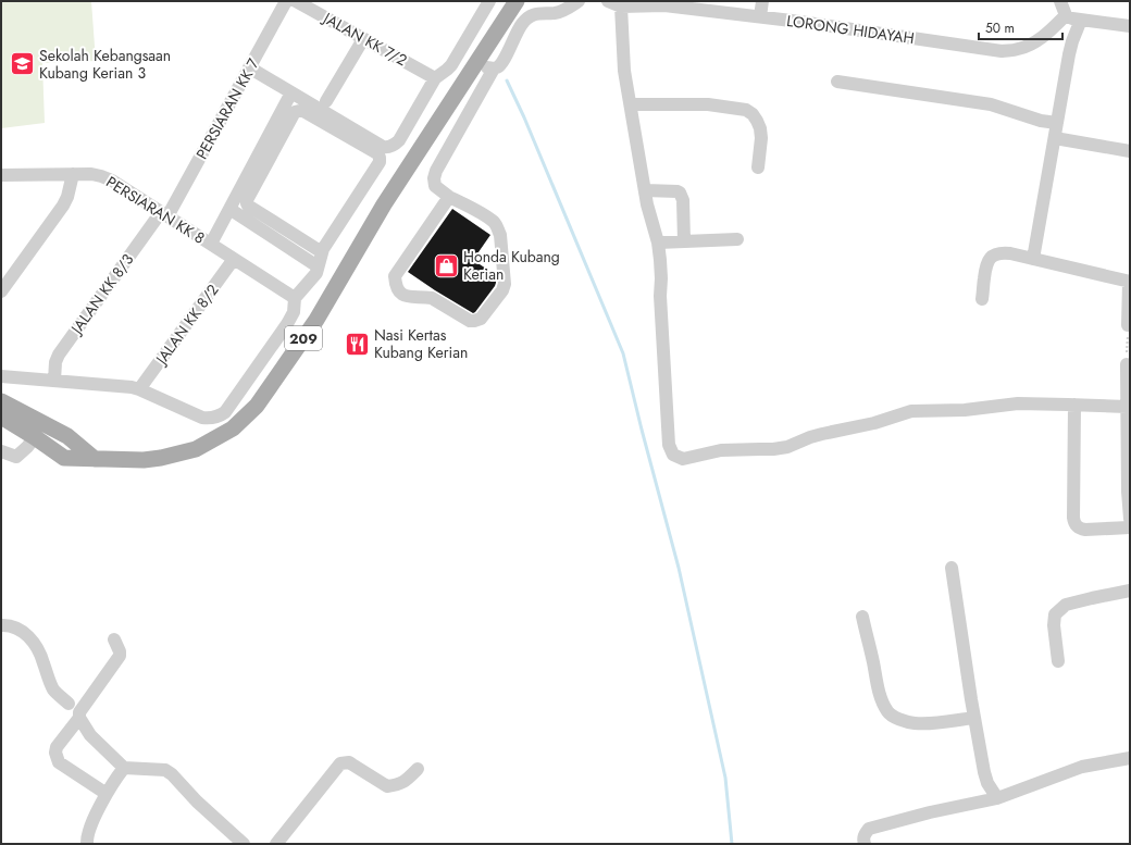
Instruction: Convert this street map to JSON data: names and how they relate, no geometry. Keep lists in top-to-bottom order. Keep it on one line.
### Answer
{"streets":{"main road":["209"],"street":["LORONG HIDAYAH","JALAN KK 7/2","PERSIARAN KK 7","PERSIARAN KK 8","JALAN KK 8/3","JALAN KK 8/2"]},"crossings":[["PERSIARAN KK 7","PERSIARAN KK 8"],["PERSIARAN KK 7","JALAN KK 8/3"],["PERSIARAN KK 8","JALAN KK 8/3"],["PERSIARAN KK 8","JALAN KK 8/2"]],"places":{"school or university":["Sekolah Kebangsaan Kubang Kerian 3"],"shop":["Honda Kubang Kerian"],"restaurant":["Nasi Kertas Kubang Kerian"]},"scale_bar":"50 m"}
